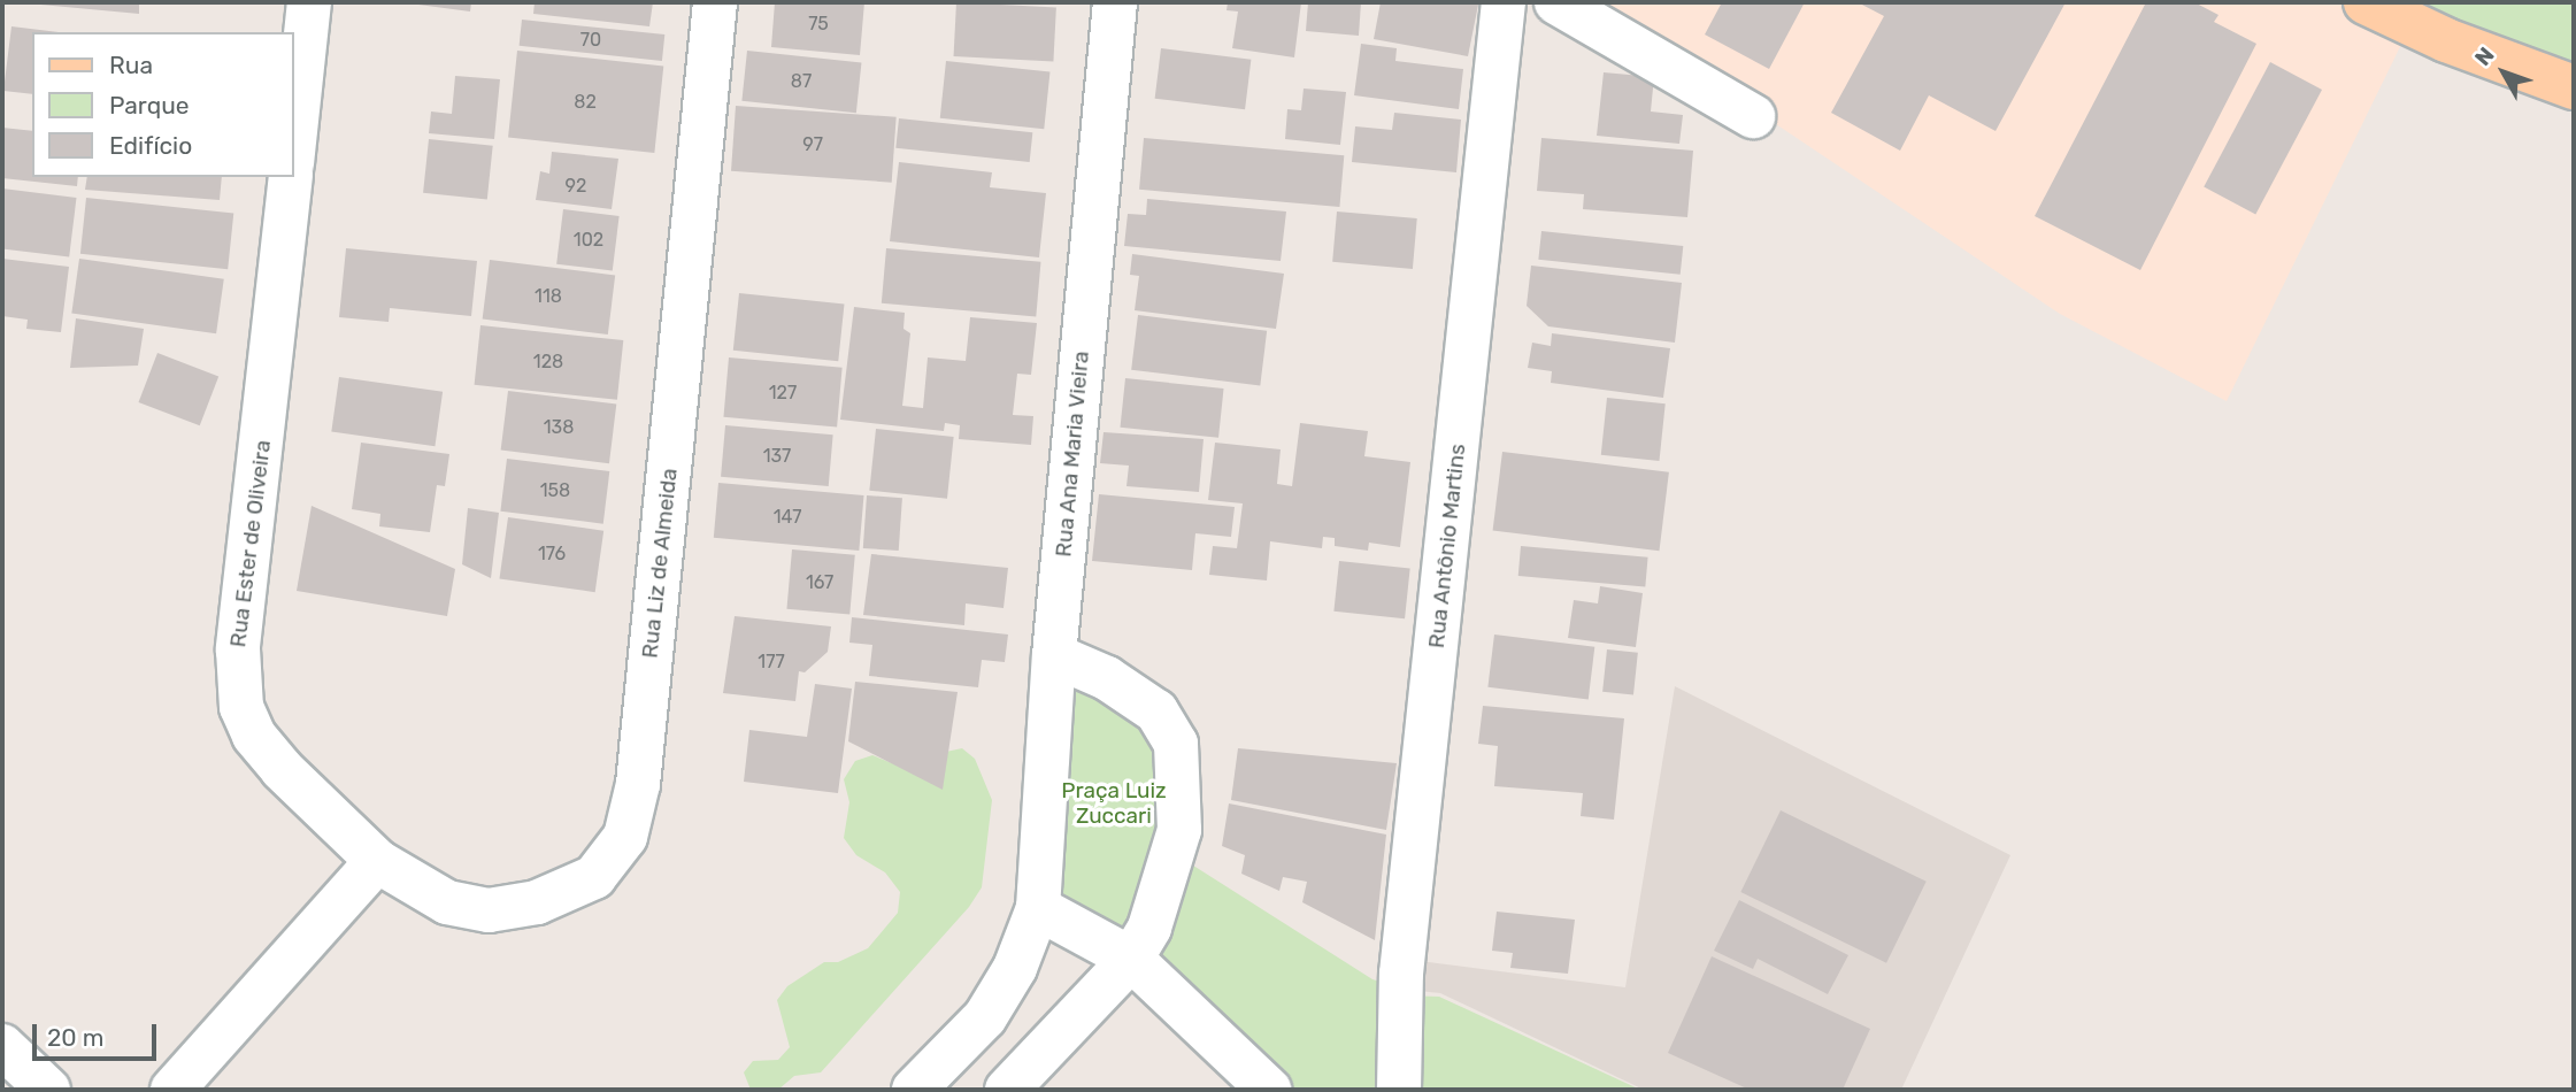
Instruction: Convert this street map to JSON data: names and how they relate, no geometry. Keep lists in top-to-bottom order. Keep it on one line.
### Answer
{"streets":{"street":["Rua Ana Maria Vieira","Rua Ester de Oliveira","Rua Antônio Martins","Rua Liz de Almeida"]},"crossings":[["Rua Ester de Oliveira","Rua Liz de Almeida"]],"parks":["Praça Luiz Zuccari"],"house_numbers":["75","70","87","82","97","92","102","118","128","127","138","137","158","147","176","167","177"],"legend":["Rua","Parque","Edifício"],"scale_bar":"20 m","north":"top left"}
